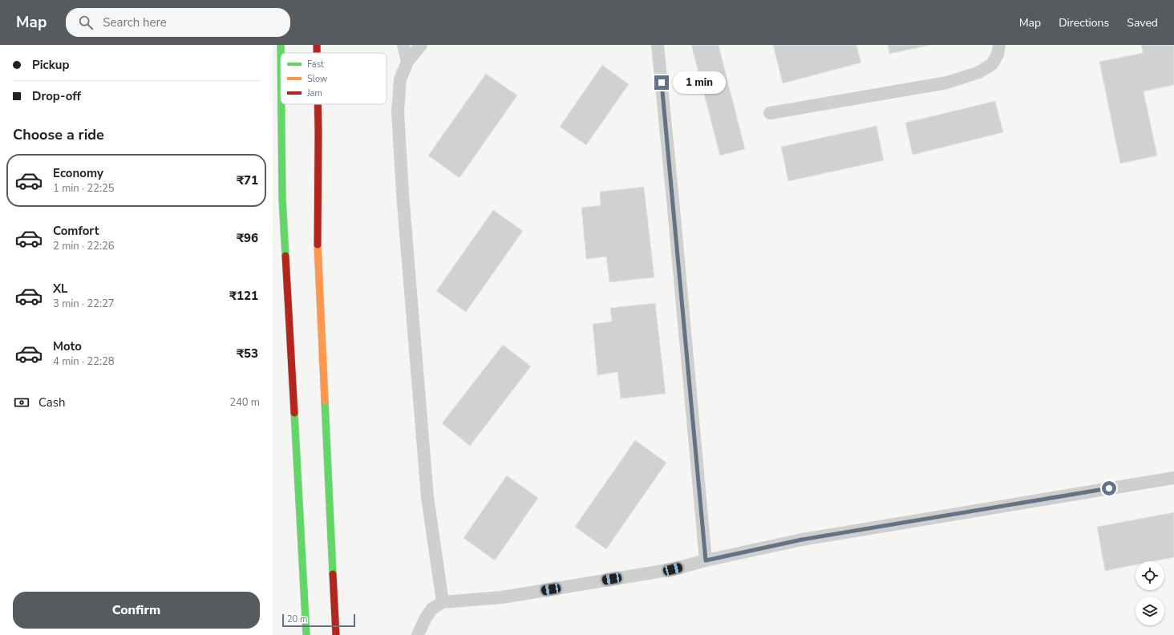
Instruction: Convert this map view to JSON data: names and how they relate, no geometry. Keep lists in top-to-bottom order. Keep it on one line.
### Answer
{"legend":["Fast","Slow","Jam"],"scale_bar":"20 m","page":{"header":"Map","search":"Search here","nav":["Map","Directions","Saved"],"banner":["Pickup","Drop-off"],"bubble":"1 min","heading":"Choose a ride","list":[{"name":"Economy","note":"1 min · 22:25","value":"₹71"},{"name":"Comfort","note":"2 min · 22:26","value":"₹96"},{"name":"XL","note":"3 min · 22:27","value":"₹121"},{"name":"Moto","note":"4 min · 22:28","value":"₹53"}],"pay":["Cash","240 m"],"buttons":"Confirm","scale":"20 m"}}
